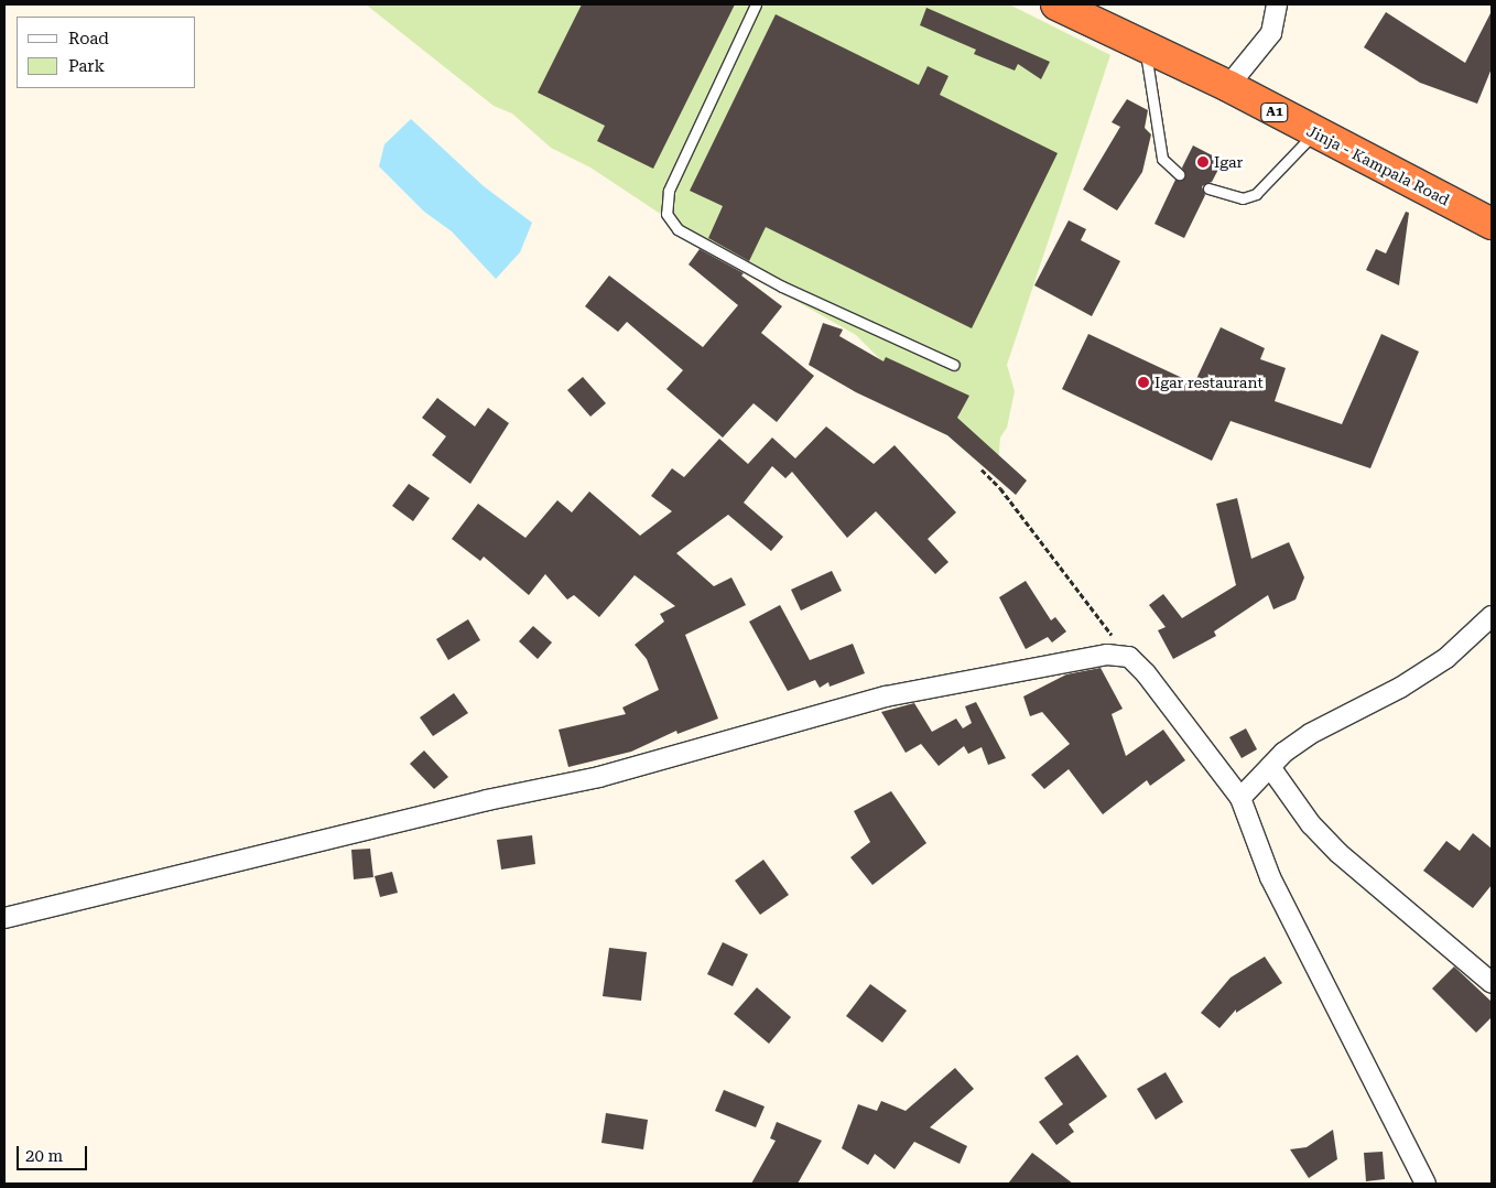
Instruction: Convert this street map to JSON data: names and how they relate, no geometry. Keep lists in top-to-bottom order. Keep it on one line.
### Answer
{"streets":{"highway":["A1","Jinja - Kampala Road"]},"places":["Igar","Igar restaurant"],"legend":["Road","Park"],"scale_bar":"20 m"}
